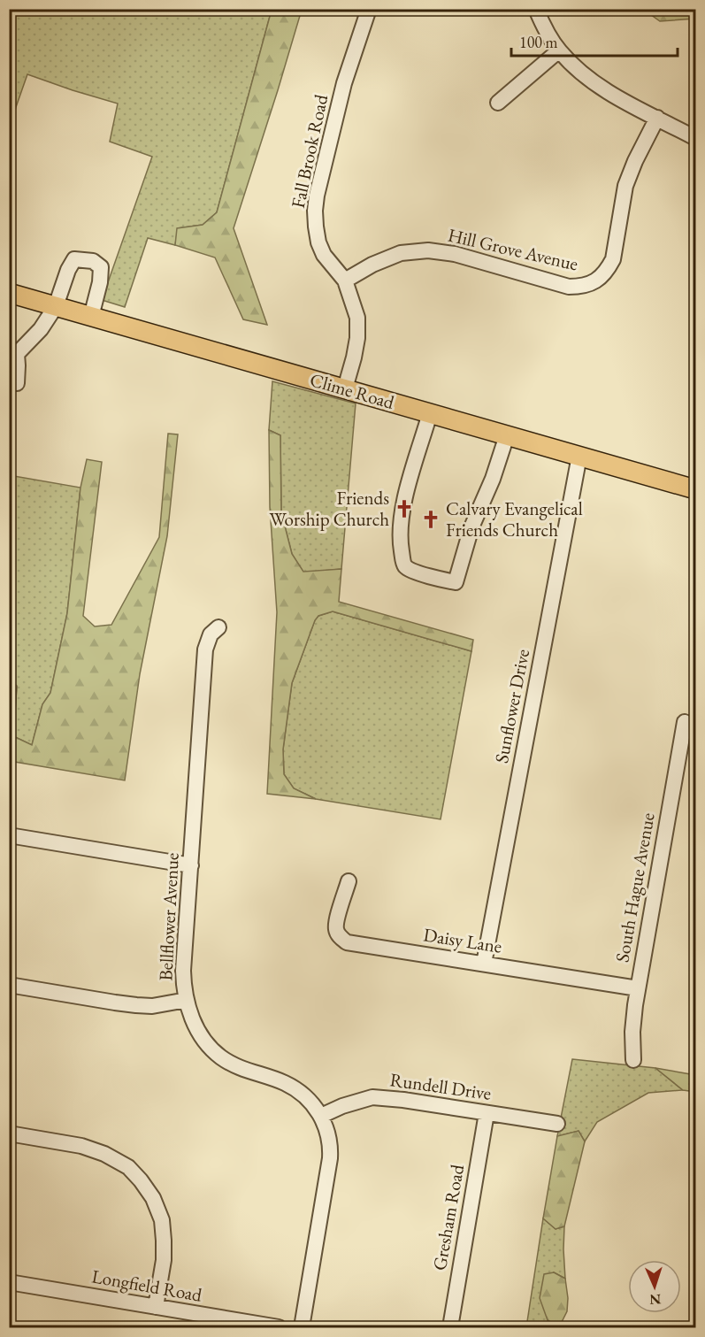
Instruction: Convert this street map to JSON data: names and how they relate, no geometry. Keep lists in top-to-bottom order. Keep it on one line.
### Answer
{"streets":{"main road":["Clime Road"],"street":["Fall Brook Road","Hill Grove Avenue","Sunflower Drive","South Hague Avenue","Bellflower Avenue","Daisy Lane","Rundell Drive","Gresham Road","Longfield Road"]},"crossings":[["Fall Brook Road","Hill Grove Avenue"],["Fall Brook Road","Clime Road"],["Clime Road","Sunflower Drive"],["Sunflower Drive","Daisy Lane"],["South Hague Avenue","Daisy Lane"],["Bellflower Avenue","Rundell Drive"],["Rundell Drive","Gresham Road"]],"places":{"church":["Friends Worship Church","Calvary Evangelical Friends Church"]},"scale_bar":"100 m","north":"bottom"}
